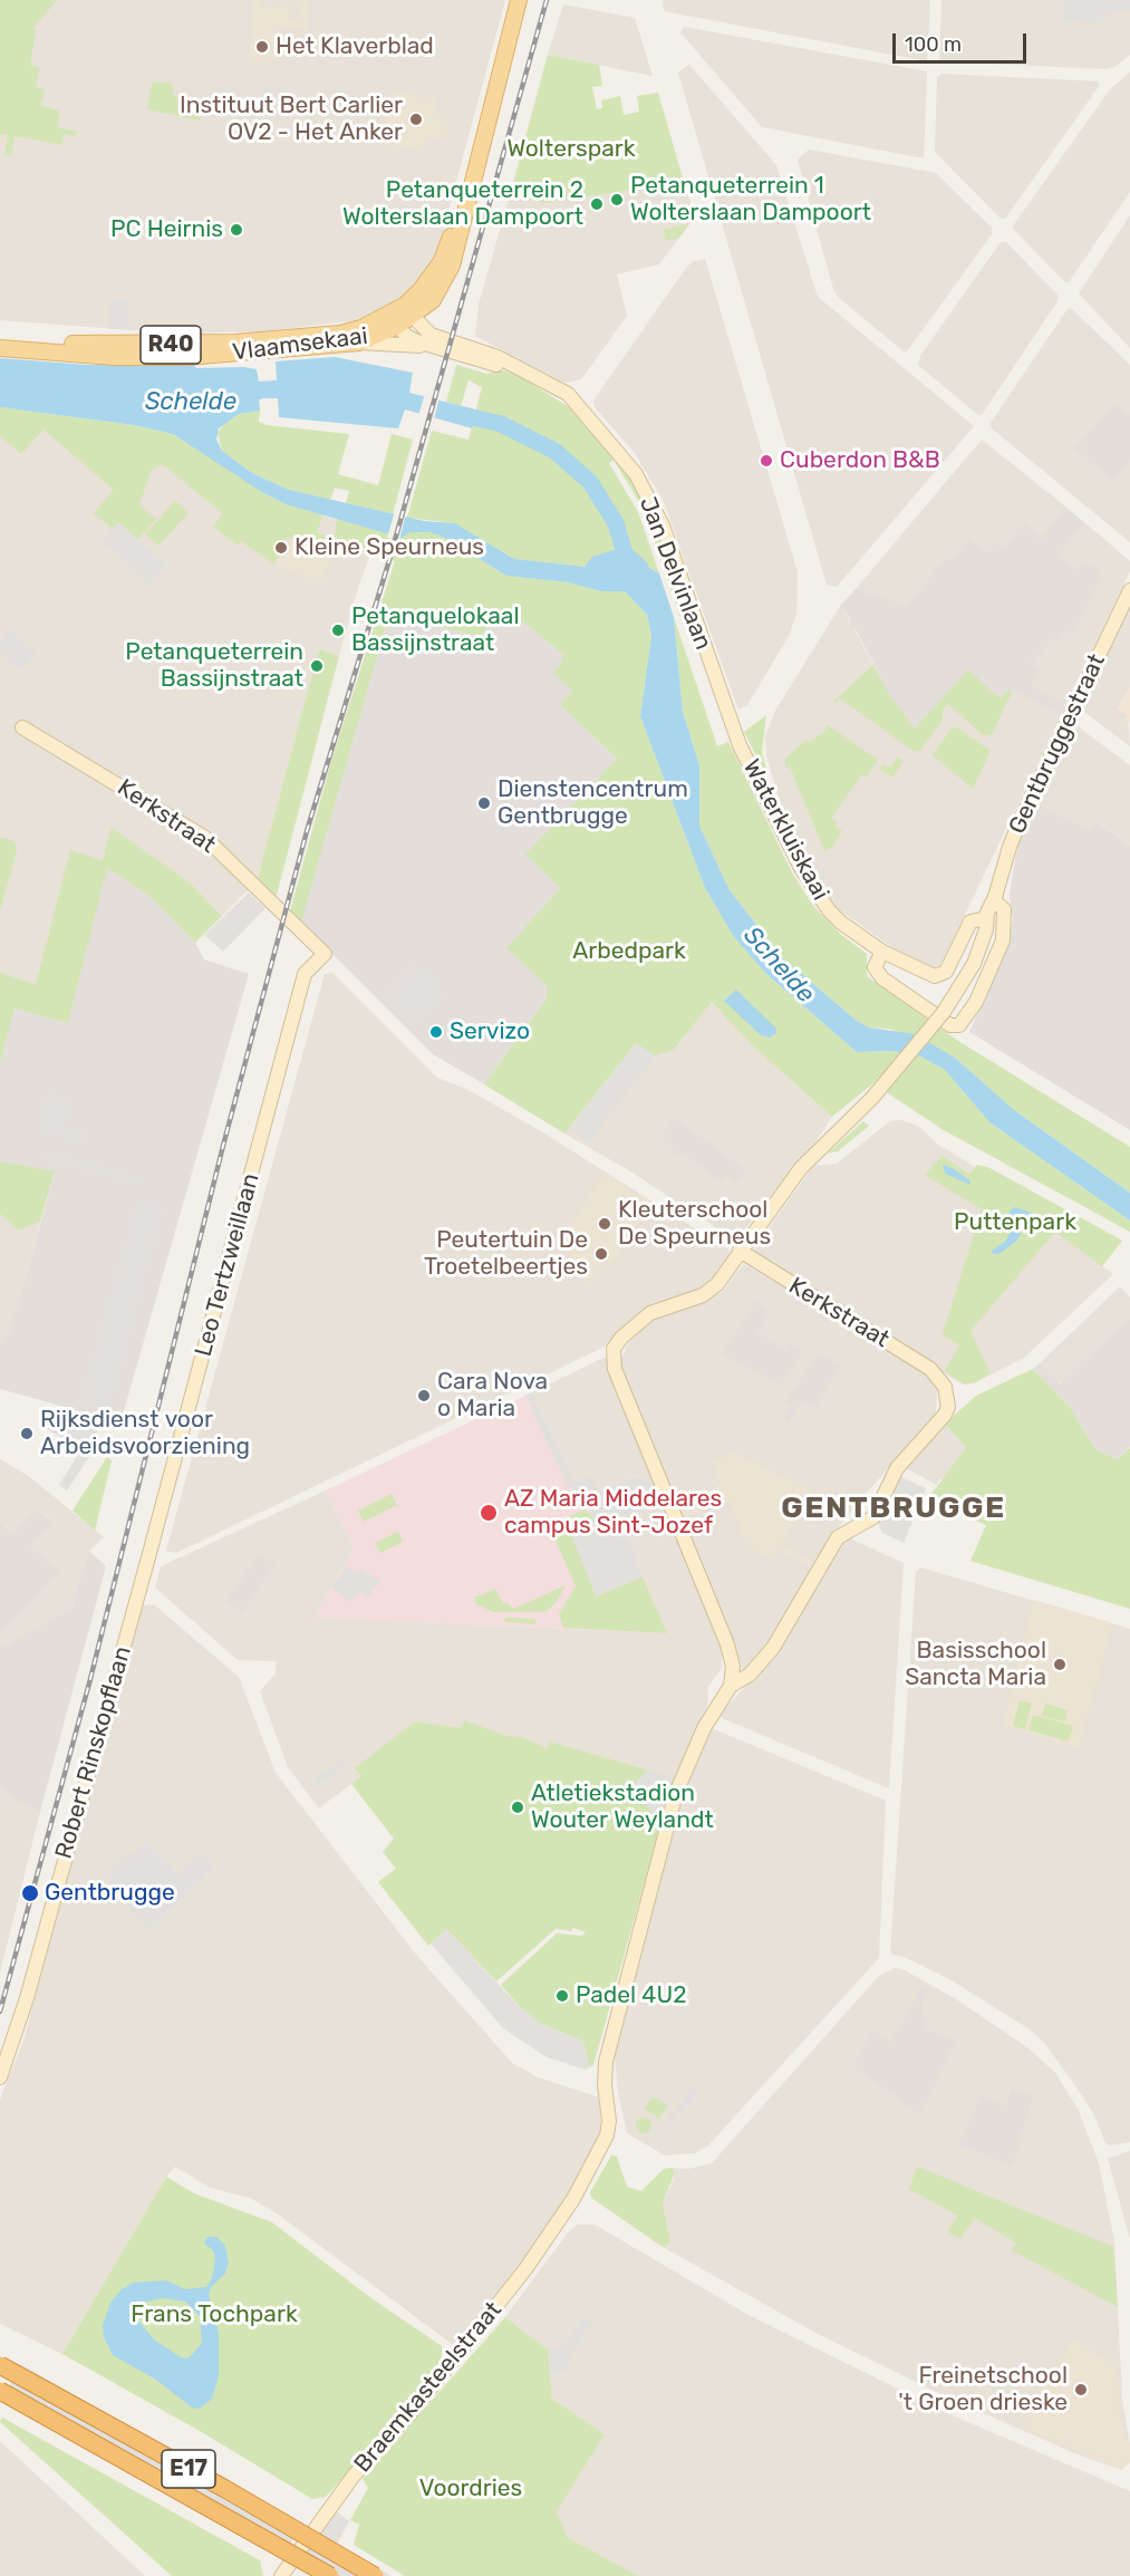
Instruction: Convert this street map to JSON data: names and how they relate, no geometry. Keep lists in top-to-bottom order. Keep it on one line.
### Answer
{"streets":{"highway":["E17"],"main road":["R40","Vlaamsekaai"],"street":["Jan Delvinlaan","Gentbruggestraat","Kerkstraat","Waterkluiskaai","Leo Tertzweillaan","Robert Rinskopflaan","Braemkasteelstraat"]},"crossings":[["R40","Vlaamsekaai"],["R40","Jan Delvinlaan"],["Vlaamsekaai","Jan Delvinlaan"],["Jan Delvinlaan","Waterkluiskaai"],["Gentbruggestraat","Kerkstraat"],["Gentbruggestraat","Waterkluiskaai"],["Gentbruggestraat","Braemkasteelstraat"],["Kerkstraat","Leo Tertzweillaan"],["Kerkstraat","Braemkasteelstraat"],["Leo Tertzweillaan","Robert Rinskopflaan"]],"districts":["GENTBRUGGE"],"water":["Schelde"],"parks":["Wolterspark","Arbedpark","Puttenpark","Frans Tochpark","Voordries"],"places":["Het Klaverblad","Instituut Bert Carlier OV2 - Het Anker","Petanqueterrein 1 Wolterslaan Dampoort","Petanqueterrein 2 Wolterslaan Dampoort","PC Heirnis","Cuberdon B&B","Kleine Speurneus","Petanquelokaal Bassijnstraat","Petanqueterrein Bassijnstraat","Dienstencentrum Gentbrugge","Servizo","Kleuterschool De Speurneus","Peutertuin De Troetelbeertjes","Cara Nova o Maria","Rijksdienst voor Arbeidsvoorziening","AZ Maria Middelares campus Sint-Jozef","Basisschool Sancta Maria","Atletiekstadion Wouter Weylandt","Gentbrugge","Padel 4U2","Freinetschool 't Groen drieske"],"scale_bar":"100 m"}
